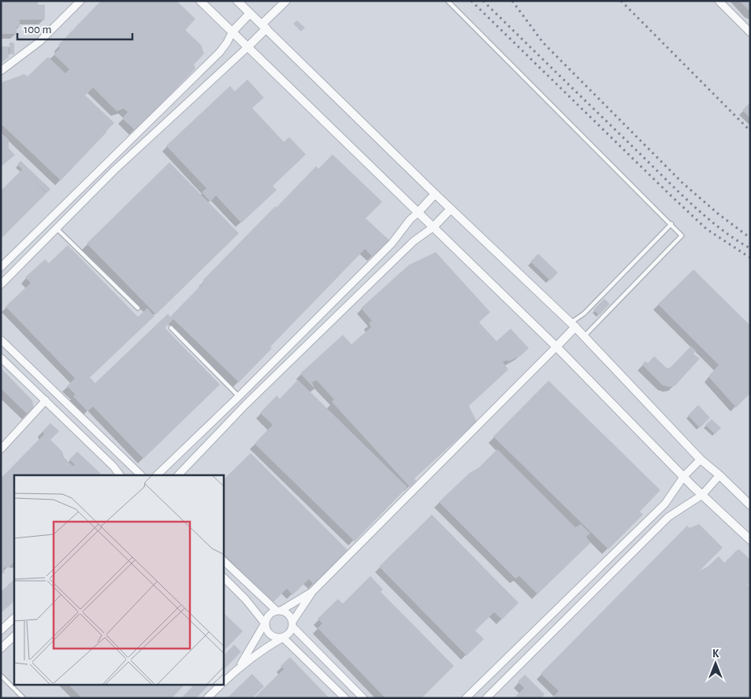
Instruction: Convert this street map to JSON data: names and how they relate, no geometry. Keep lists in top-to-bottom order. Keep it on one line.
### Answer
{"scale_bar":"100 m","north":"top"}
